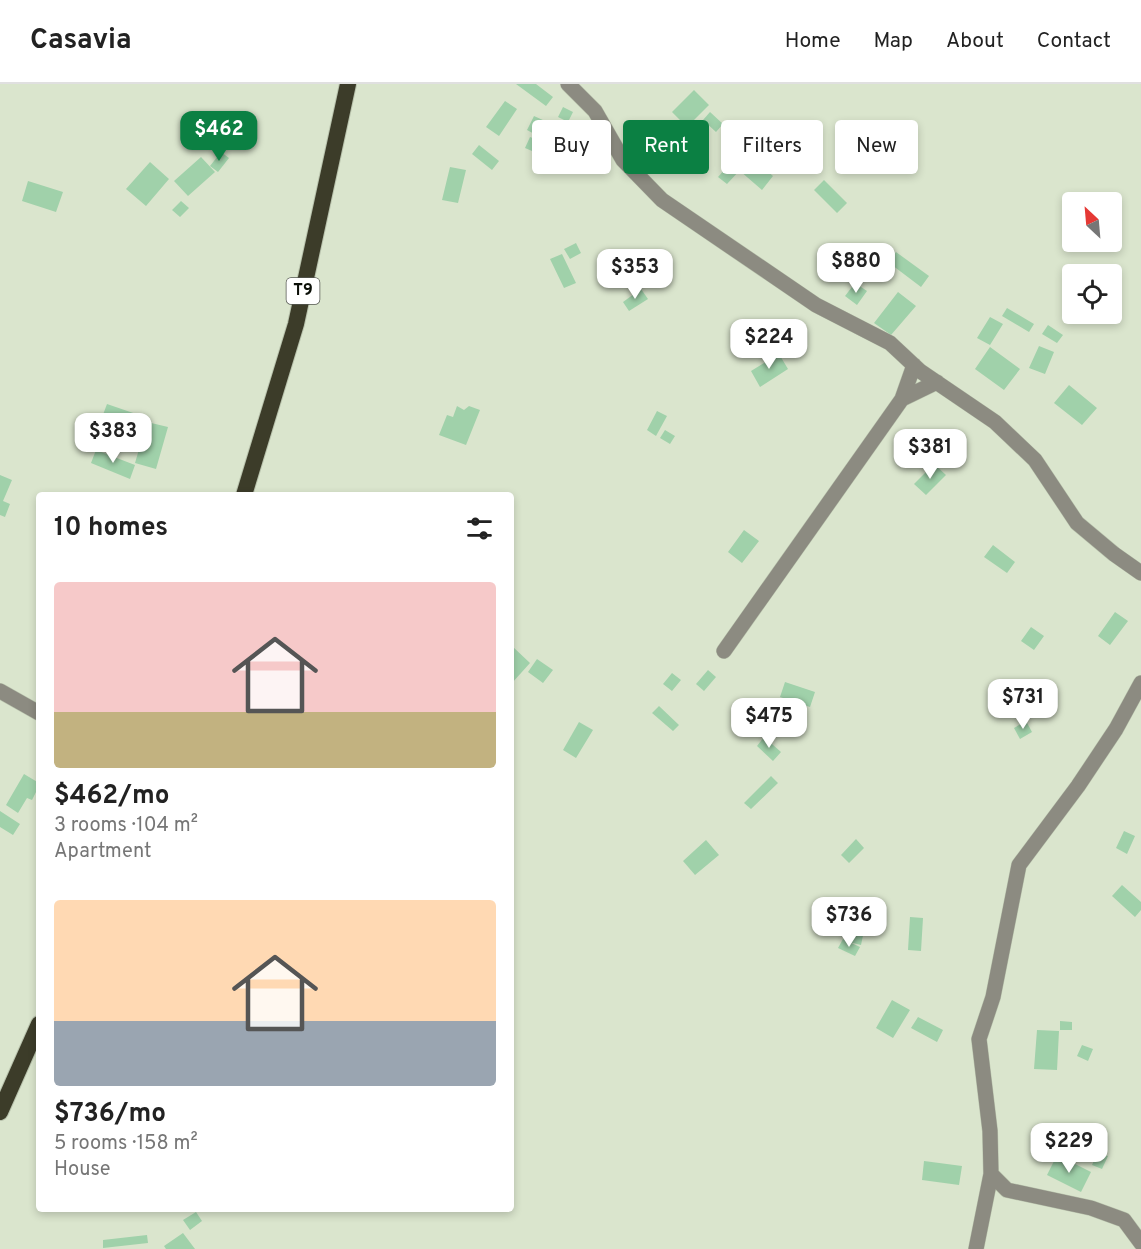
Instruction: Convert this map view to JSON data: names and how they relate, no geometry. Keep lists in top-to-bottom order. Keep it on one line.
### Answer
{"streets":{"highway":["T9"]},"north":"top left","page":{"header":"Casavia","nav":["Home","Map","About","Contact"],"price":["$462","$880","$353","$224","$383","$381","$731","$475","$736","$229"],"chip":["Buy","Rent","Filters","New"],"heading":"10 homes","list":[{"name":"$462/mo","note":"3 rooms · 104 m² · Apartment"},{"name":"$736/mo","note":"5 rooms · 158 m² · House"}]}}
